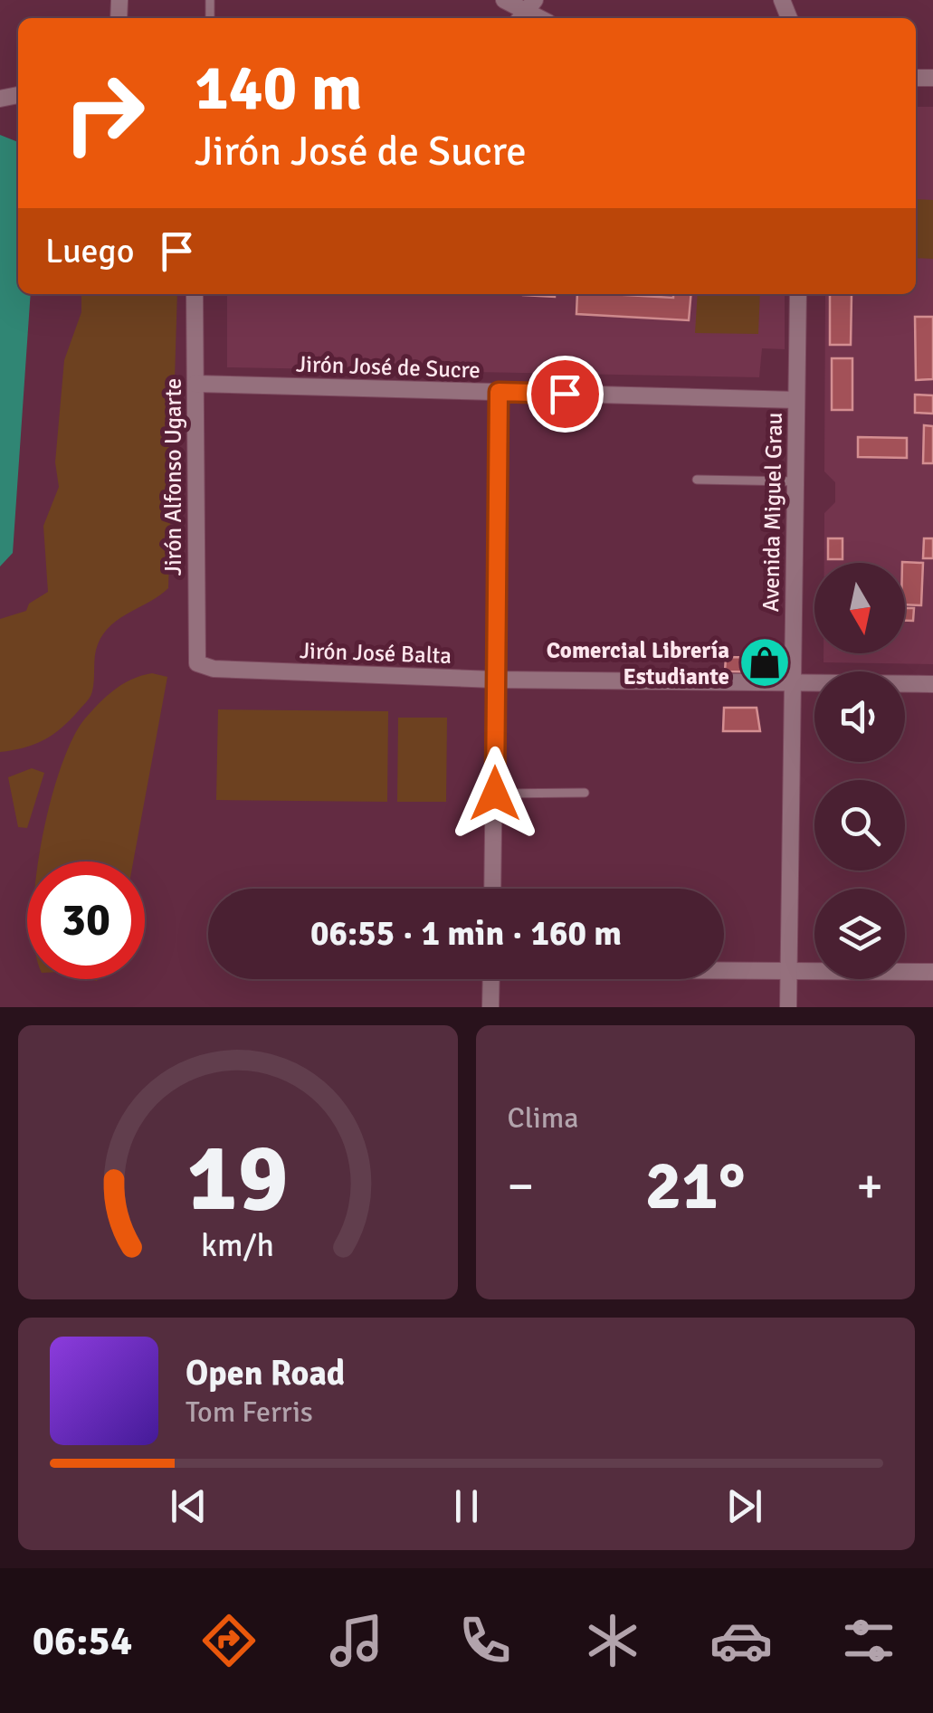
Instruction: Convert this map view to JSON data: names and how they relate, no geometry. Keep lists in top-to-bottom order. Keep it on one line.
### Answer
{"streets":{"street":["Jirón José de Sucre","Jirón Alfonso Ugarte","Avenida Miguel Grau","Jirón José Balta"]},"crossings":[["Jirón José de Sucre","Jirón Alfonso Ugarte"],["Jirón José de Sucre","Avenida Miguel Grau"],["Jirón Alfonso Ugarte","Jirón José Balta"],["Avenida Miguel Grau","Jirón José Balta"]],"places":{"shop":["Comercial Librería Estudiante"]},"north":"bottom","page":{"turn":["140 m","Jirón José de Sucre"],"then":"Luego","limit":"30","trip":"06:55 · 1 min · 160 m","tile":"Clima","heat":["−","21°","+"],"song":["Open Road","Tom Ferris"],"tabs":"06:54","gauge":["19","km/h"]}}
